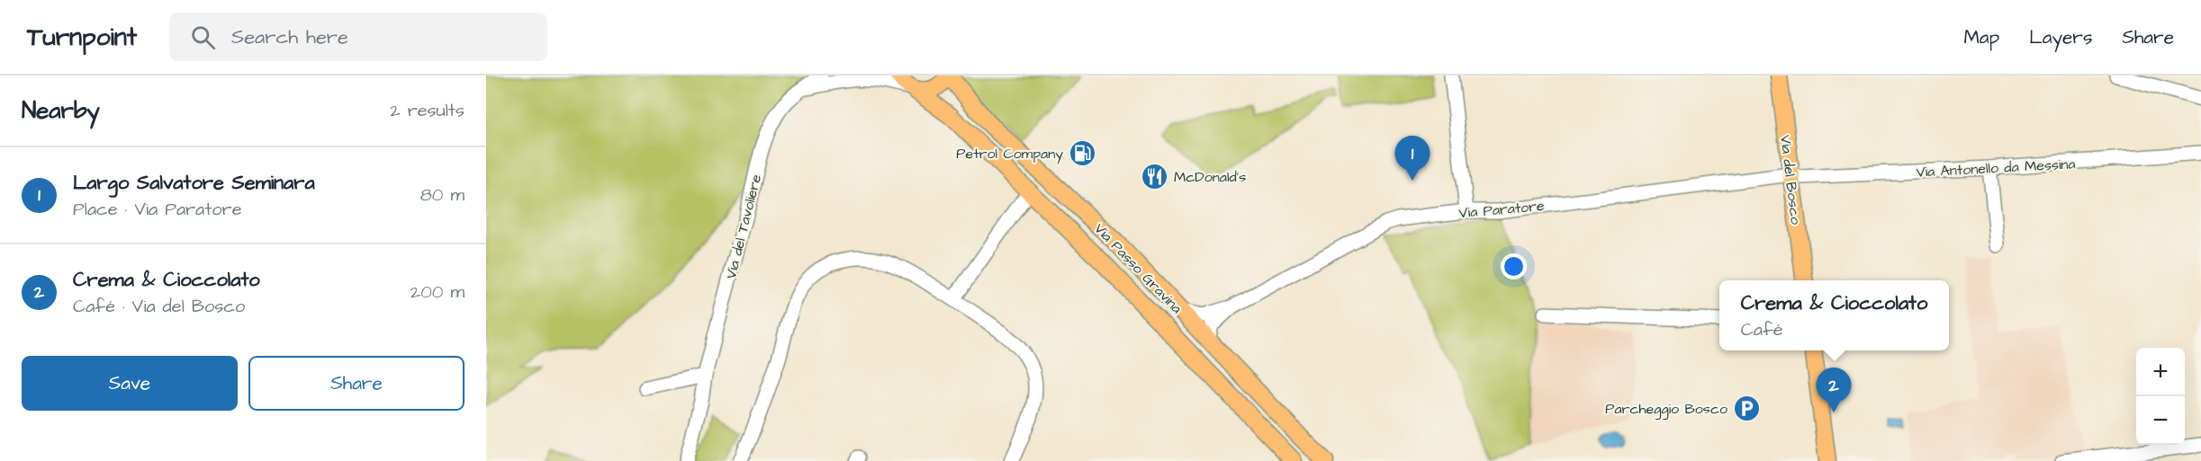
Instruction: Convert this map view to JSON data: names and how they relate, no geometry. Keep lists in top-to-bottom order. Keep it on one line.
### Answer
{"streets":{"main road":["Via del Bosco","Via Passo Gravina"],"street":["Via Antonello da Messina","Via Paratore","Via del Tavoliere"]},"crossings":[["Via Antonello da Messina","Via del Bosco"],["Via Antonello da Messina","Via Paratore"],["Via del Bosco","Via Paratore"],["Via Paratore","Via Passo Gravina"]],"places":{"fuel station":["Petrol Company"],"restaurant":["McDonald's"],"parking":["Parcheggio Bosco"]},"page":{"header":"Turnpoint","search":"Search here","nav":["Map","Layers","Share"],"heading":["Nearby","2 results"],"pins":["1","2"],"list":[{"mark":"1","name":"Largo Salvatore Seminara","note":"Place · Via Paratore","value":"80 m"},{"mark":"2","name":"Crema & Cioccolato","note":"Café · Via del Bosco","value":"200 m"}],"popup":["Crema & Cioccolato","Café"],"buttons":["Save","Share"],"map_buttons":["+","−"]}}
